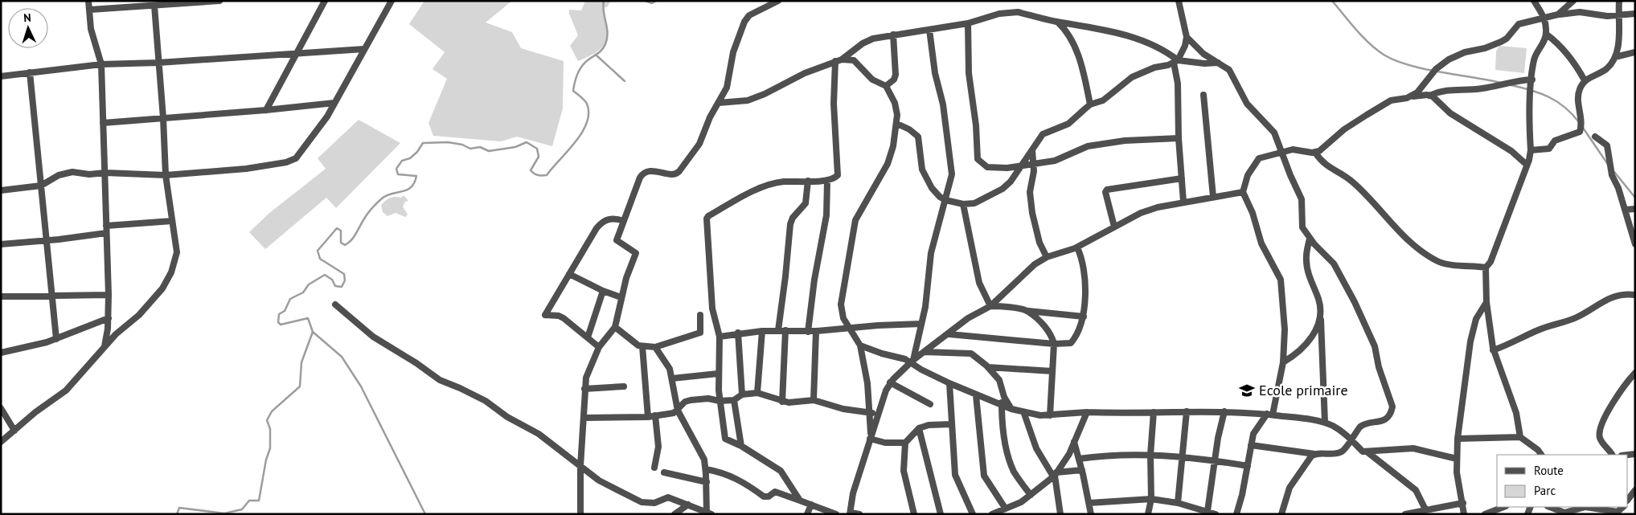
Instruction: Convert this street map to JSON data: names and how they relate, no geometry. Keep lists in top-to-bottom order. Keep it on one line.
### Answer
{"places":{"school or university":["Ecole primaire"]},"legend":["Route","Parc"],"north":"top"}
